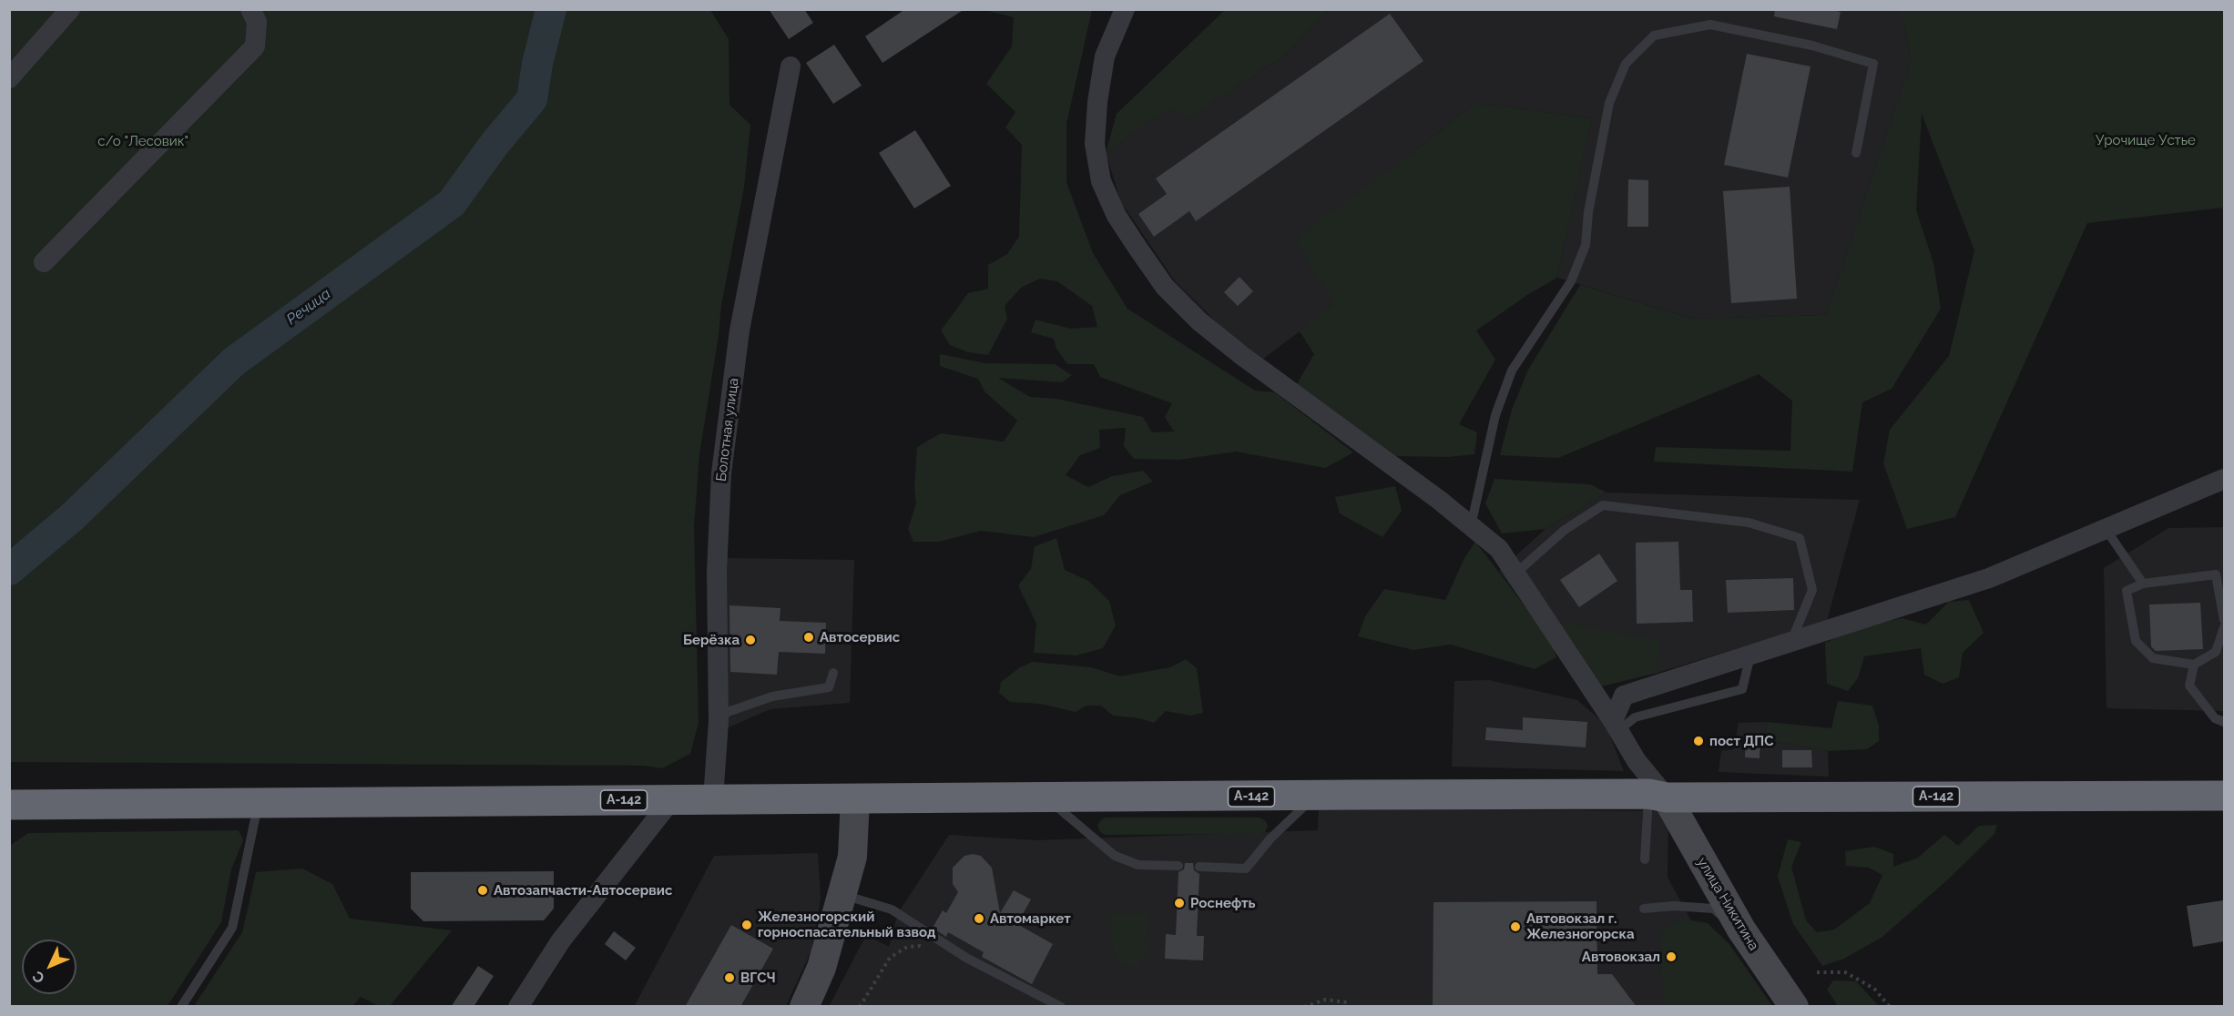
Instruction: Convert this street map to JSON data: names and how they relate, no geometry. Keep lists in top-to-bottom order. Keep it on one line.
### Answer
{"streets":{"highway":["А-142"],"main road":["улица Никитина"],"street":["Болотная улица"]},"crossings":[["Болотная улица","А-142"],["А-142","улица Никитина"]],"water":["Речица"],"parks":["Урочище Устье","с/о \"Лесовик\""],"places":["Автосервис","Берёзка","пост ДПС","Автозапчасти-Автосервис","Роснефть","Автомаркет","Железногорский горноспасательный взвод","Автовокзал г. Железногорска","Автовокзал","ВГСЧ"],"north":"bottom left"}
